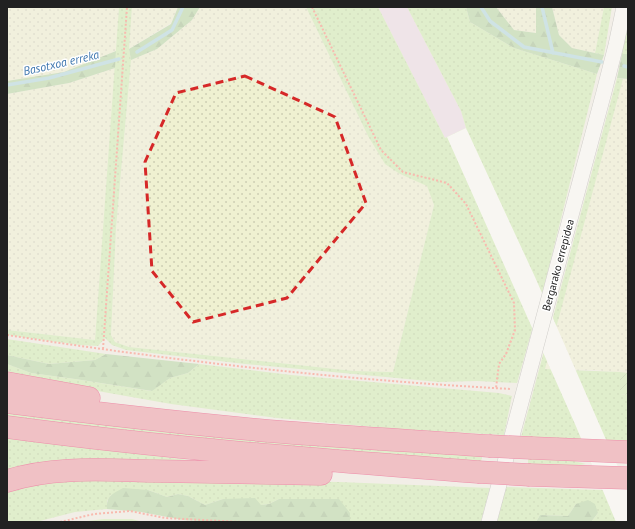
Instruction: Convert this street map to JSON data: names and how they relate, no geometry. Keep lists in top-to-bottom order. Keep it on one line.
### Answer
{"streets":{"street":["Bergarako errepidea"]},"water":["Basotxoa erreka"]}
